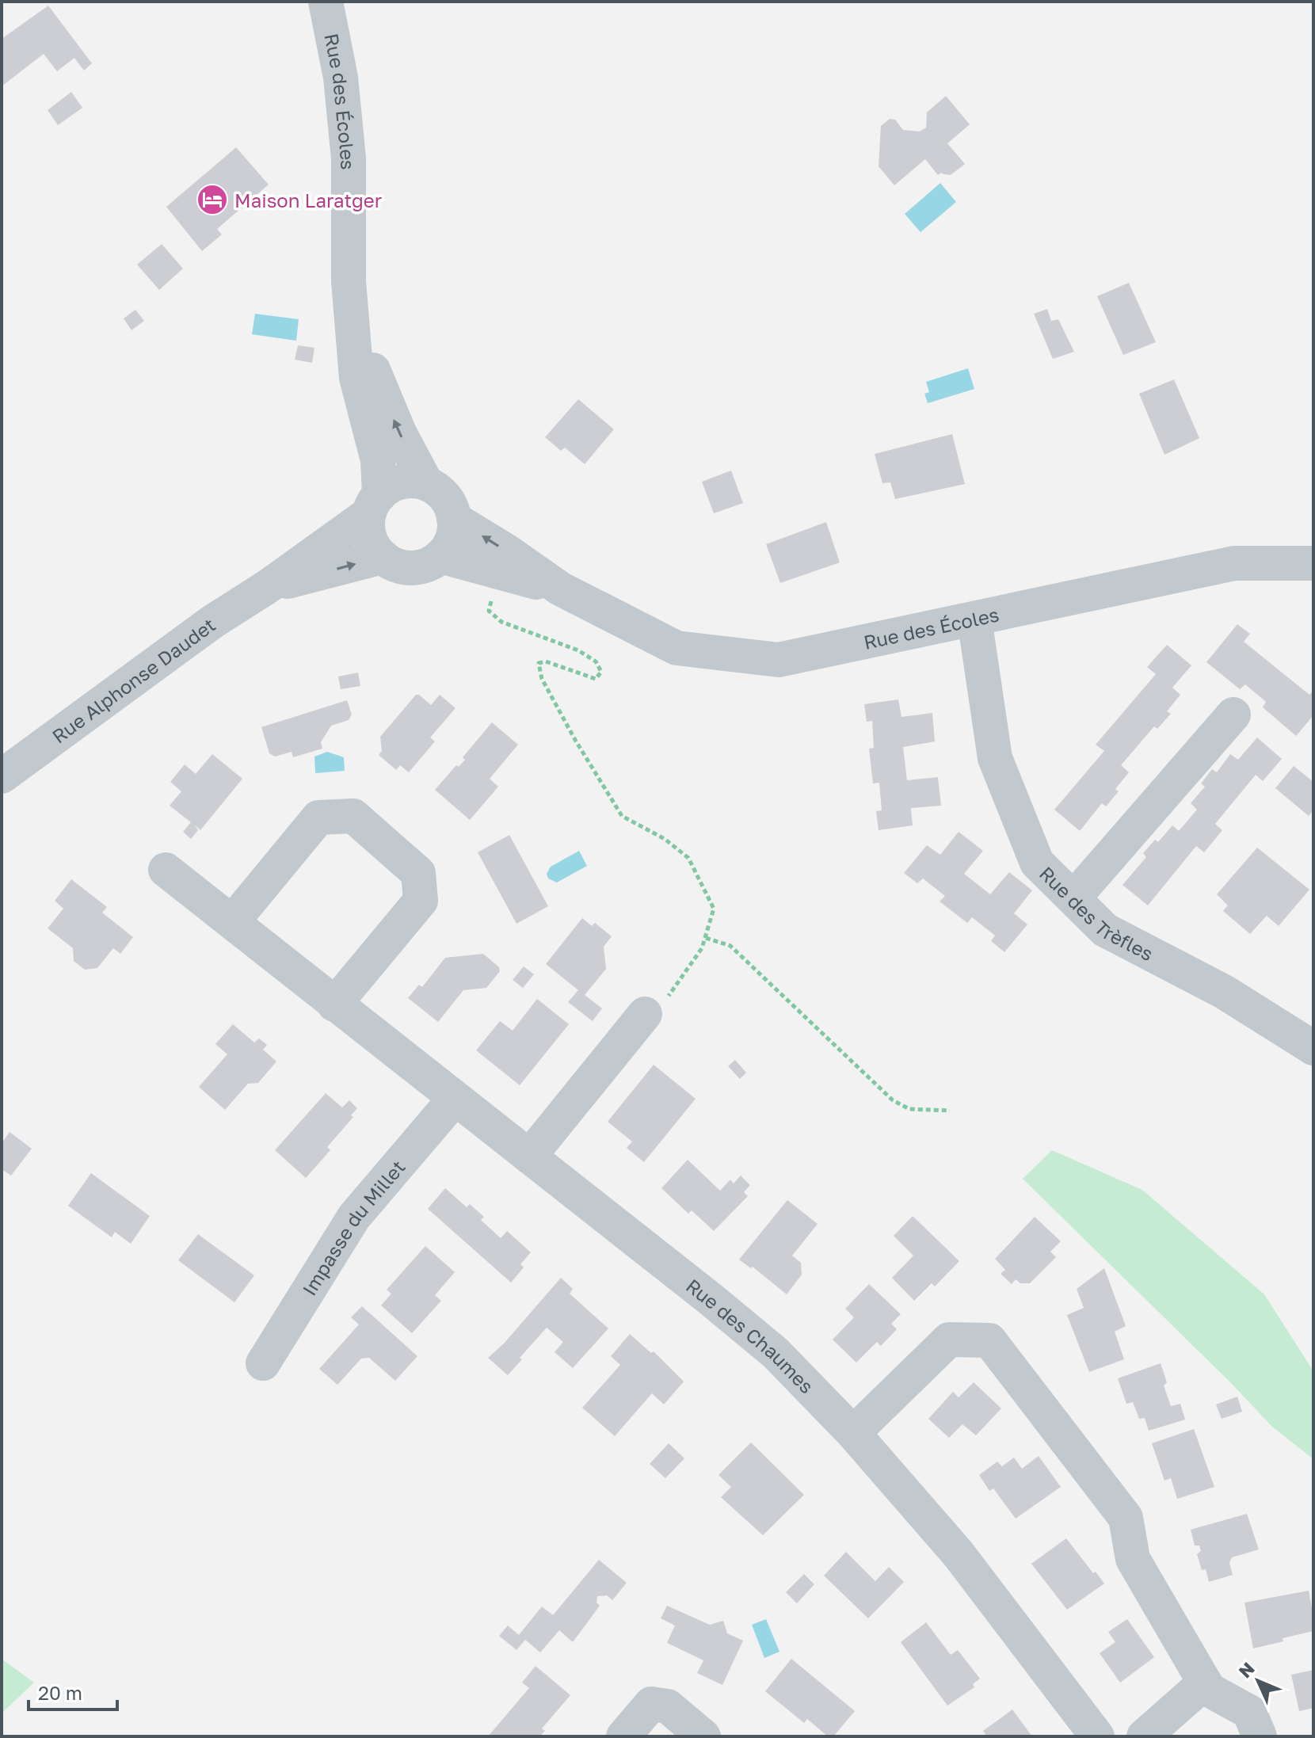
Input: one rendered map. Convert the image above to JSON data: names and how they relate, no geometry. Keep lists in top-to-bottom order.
{
  "streets": {
    "street": [
      "Rue des Écoles",
      "Rue Alphonse Daudet",
      "Rue des Trèfles",
      "Impasse du Millet",
      "Rue des Chaumes"
    ]
  },
  "crossings": [
    ["Rue des Écoles", "Rue Alphonse Daudet"],
    ["Rue des Écoles", "Rue des Trèfles"],
    ["Impasse du Millet", "Rue des Chaumes"]
  ],
  "places": {
    "hotel": ["Maison Laratger"]
  },
  "scale_bar": "20 m",
  "north": "top left"
}
